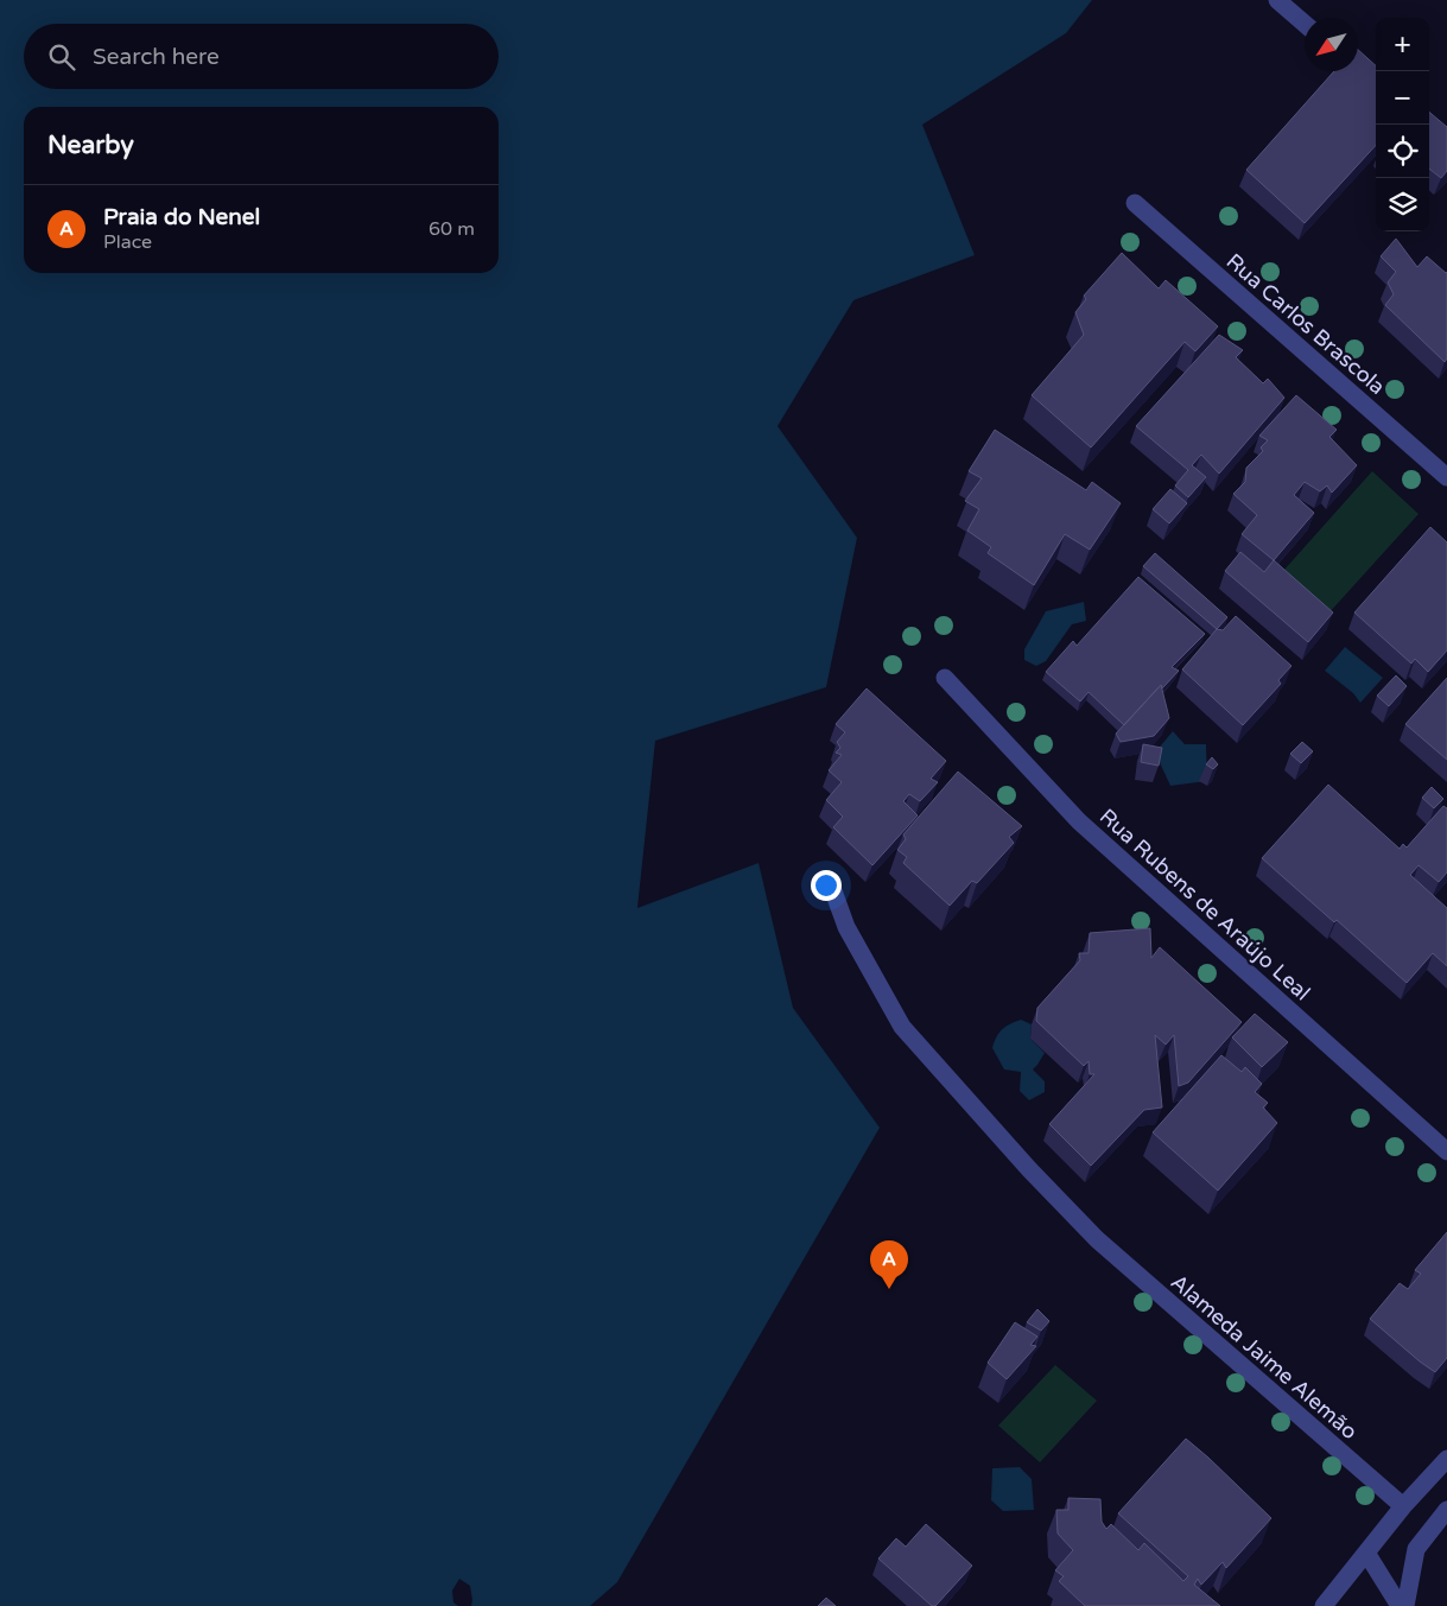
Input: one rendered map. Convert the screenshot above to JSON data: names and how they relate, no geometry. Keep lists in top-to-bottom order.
{
  "streets": {
    "street": ["Rua Carlos Brascola", "Rua Rubens de Araújo Leal", "Alameda Jaime Alemão"]
  },
  "north": "bottom left",
  "page": {
    "map_buttons": ["+", "−"],
    "search": "Search here",
    "heading": "Nearby",
    "list": [
      {
        "mark": "A",
        "name": "Praia do Nenel",
        "note": "Place",
        "value": "60 m"
      }
    ],
    "pins": "A"
  }
}
